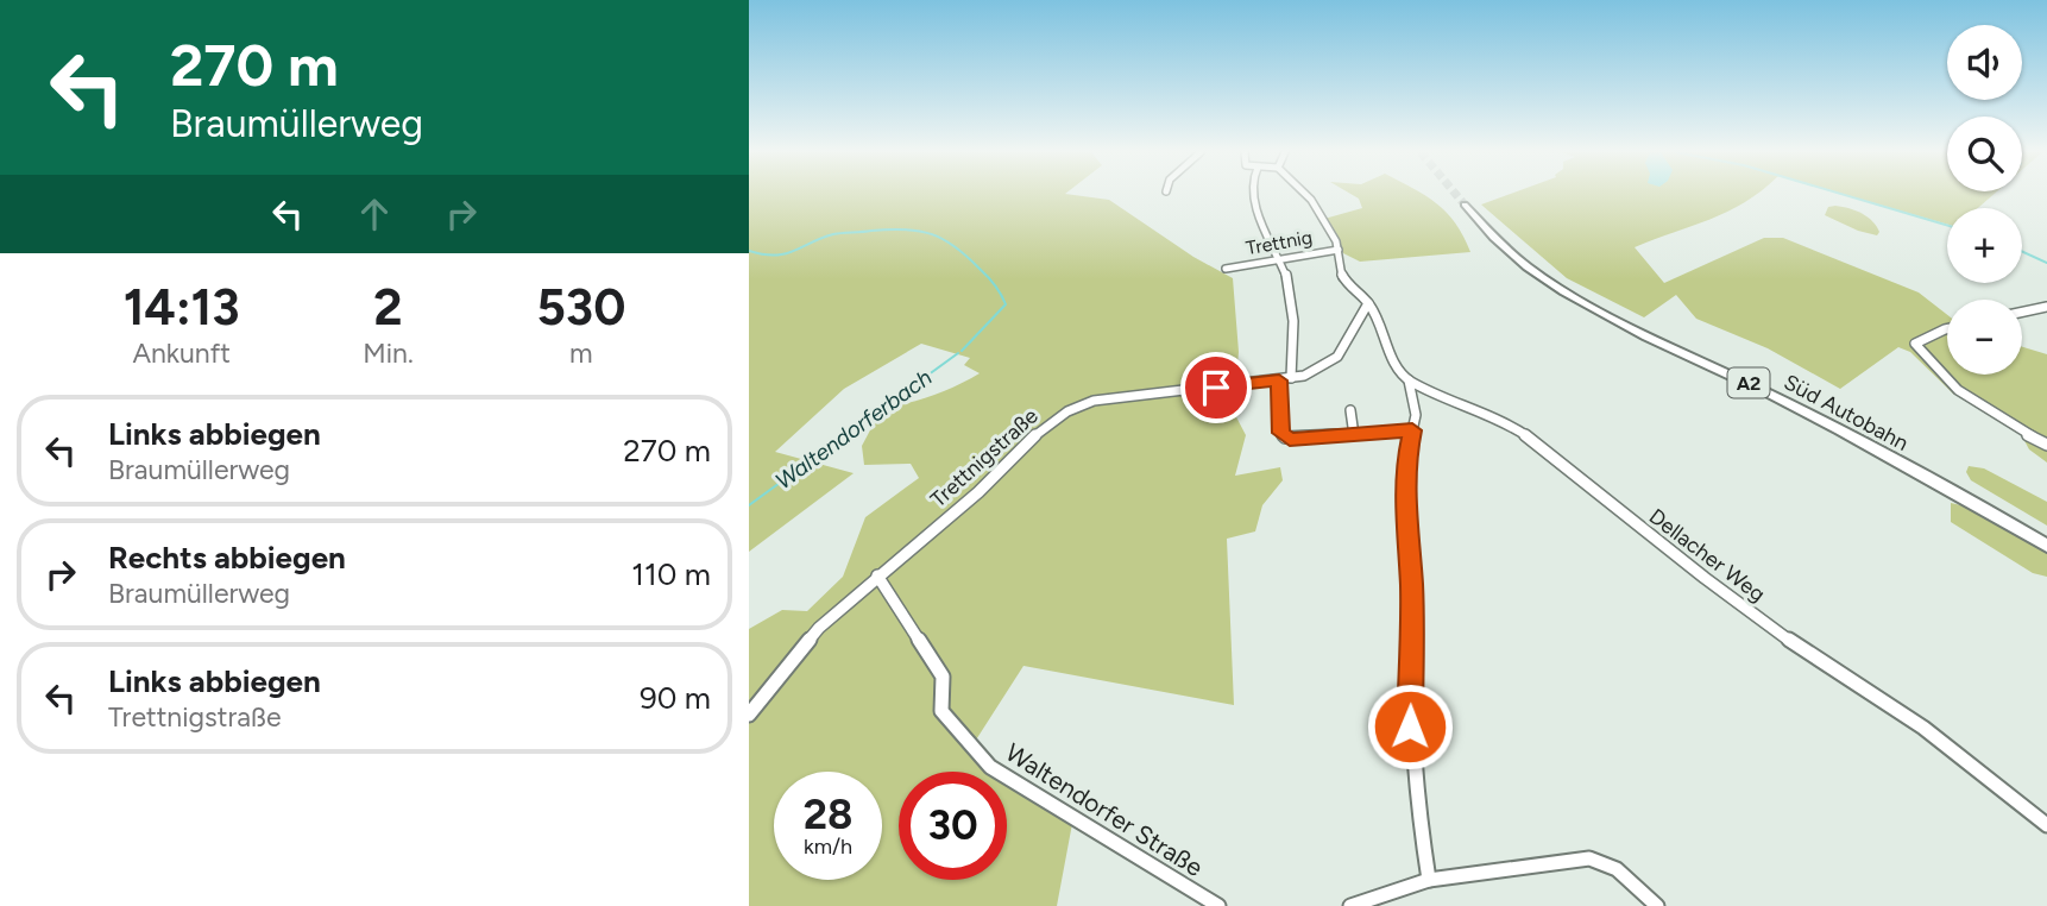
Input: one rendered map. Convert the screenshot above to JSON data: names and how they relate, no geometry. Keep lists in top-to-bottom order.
{
  "streets": {
    "highway": ["A2", "Süd Autobahn"],
    "street": [
      "Trettnig",
      "Trettnigstraße",
      "Dellacher Weg",
      "Waltendorfer Straße"
    ]
  },
  "crossings": [
    ["Trettnigstraße", "Waltendorfer Straße"]
  ],
  "water": ["Waltendorferbach"],
  "page": {
    "turn": ["270 m", "Braumüllerweg"],
    "map_buttons": ["+", "−"],
    "eta": [
      "14:13",
      "Ankunft",
      "2",
      "Min.",
      "530",
      "m"
    ],
    "list": [
      {
        "name": "Links abbiegen",
        "note": "Braumüllerweg",
        "value": "270 m"
      },
      {
        "name": "Rechts abbiegen",
        "note": "Braumüllerweg",
        "value": "110 m"
      },
      {
        "name": "Links abbiegen",
        "note": "Trettnigstraße",
        "value": "90 m"
      }
    ],
    "speed": "28 km/h",
    "limit": "30"
  }
}
